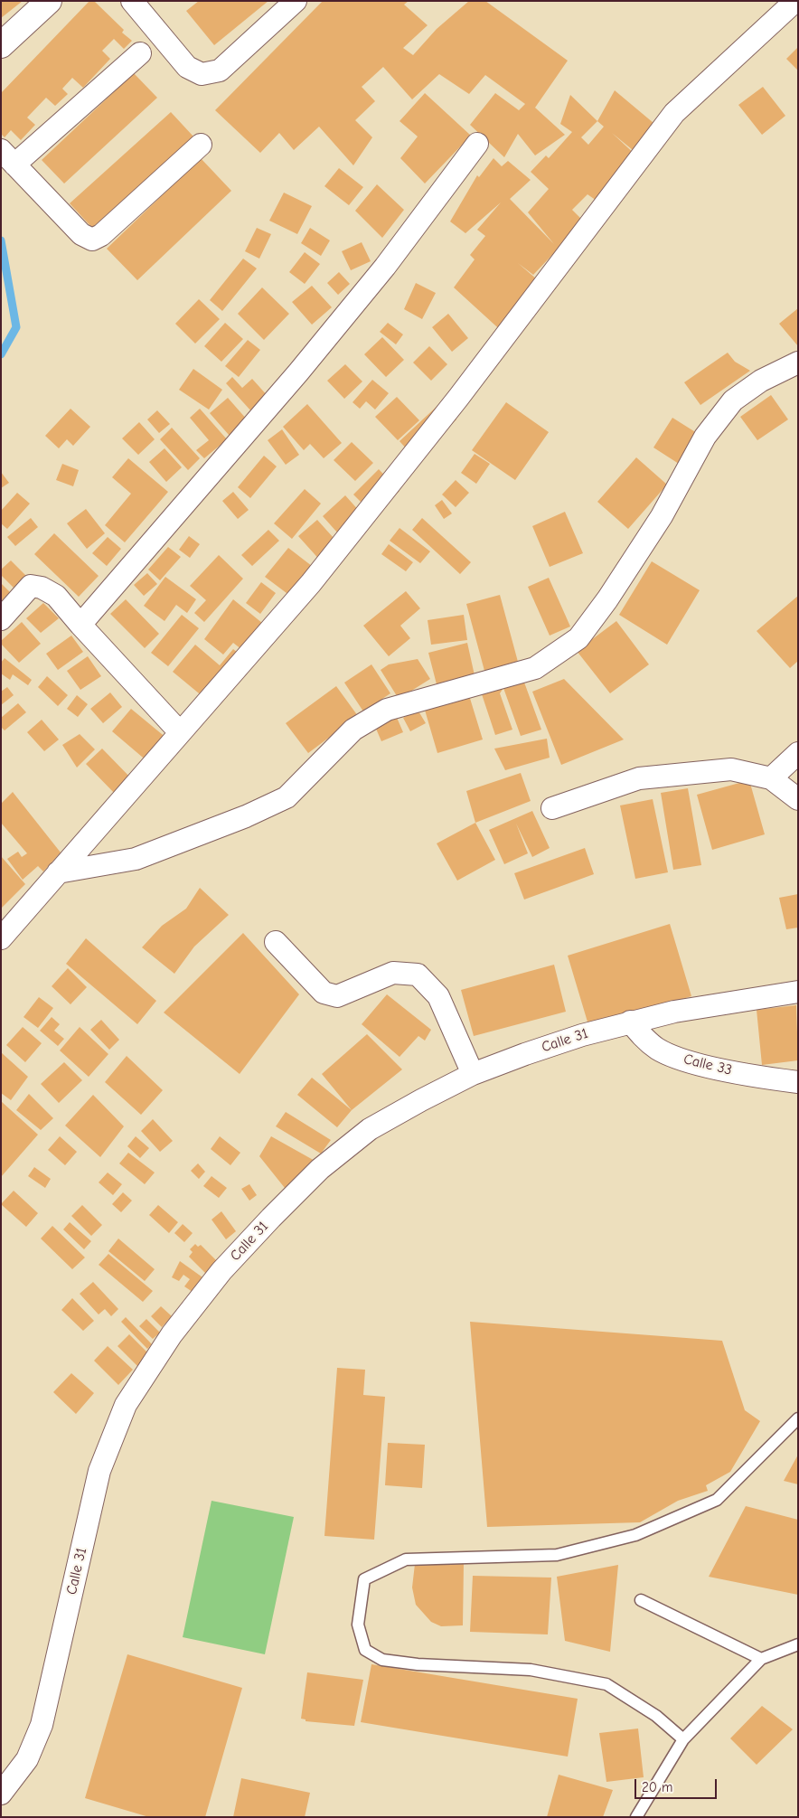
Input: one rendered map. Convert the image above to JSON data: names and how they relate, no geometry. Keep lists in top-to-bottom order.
{
  "streets": {
    "street": ["Calle 31", "Calle 33"]
  },
  "crossings": [
    ["Calle 31", "Calle 33"]
  ],
  "scale_bar": "20 m"
}
